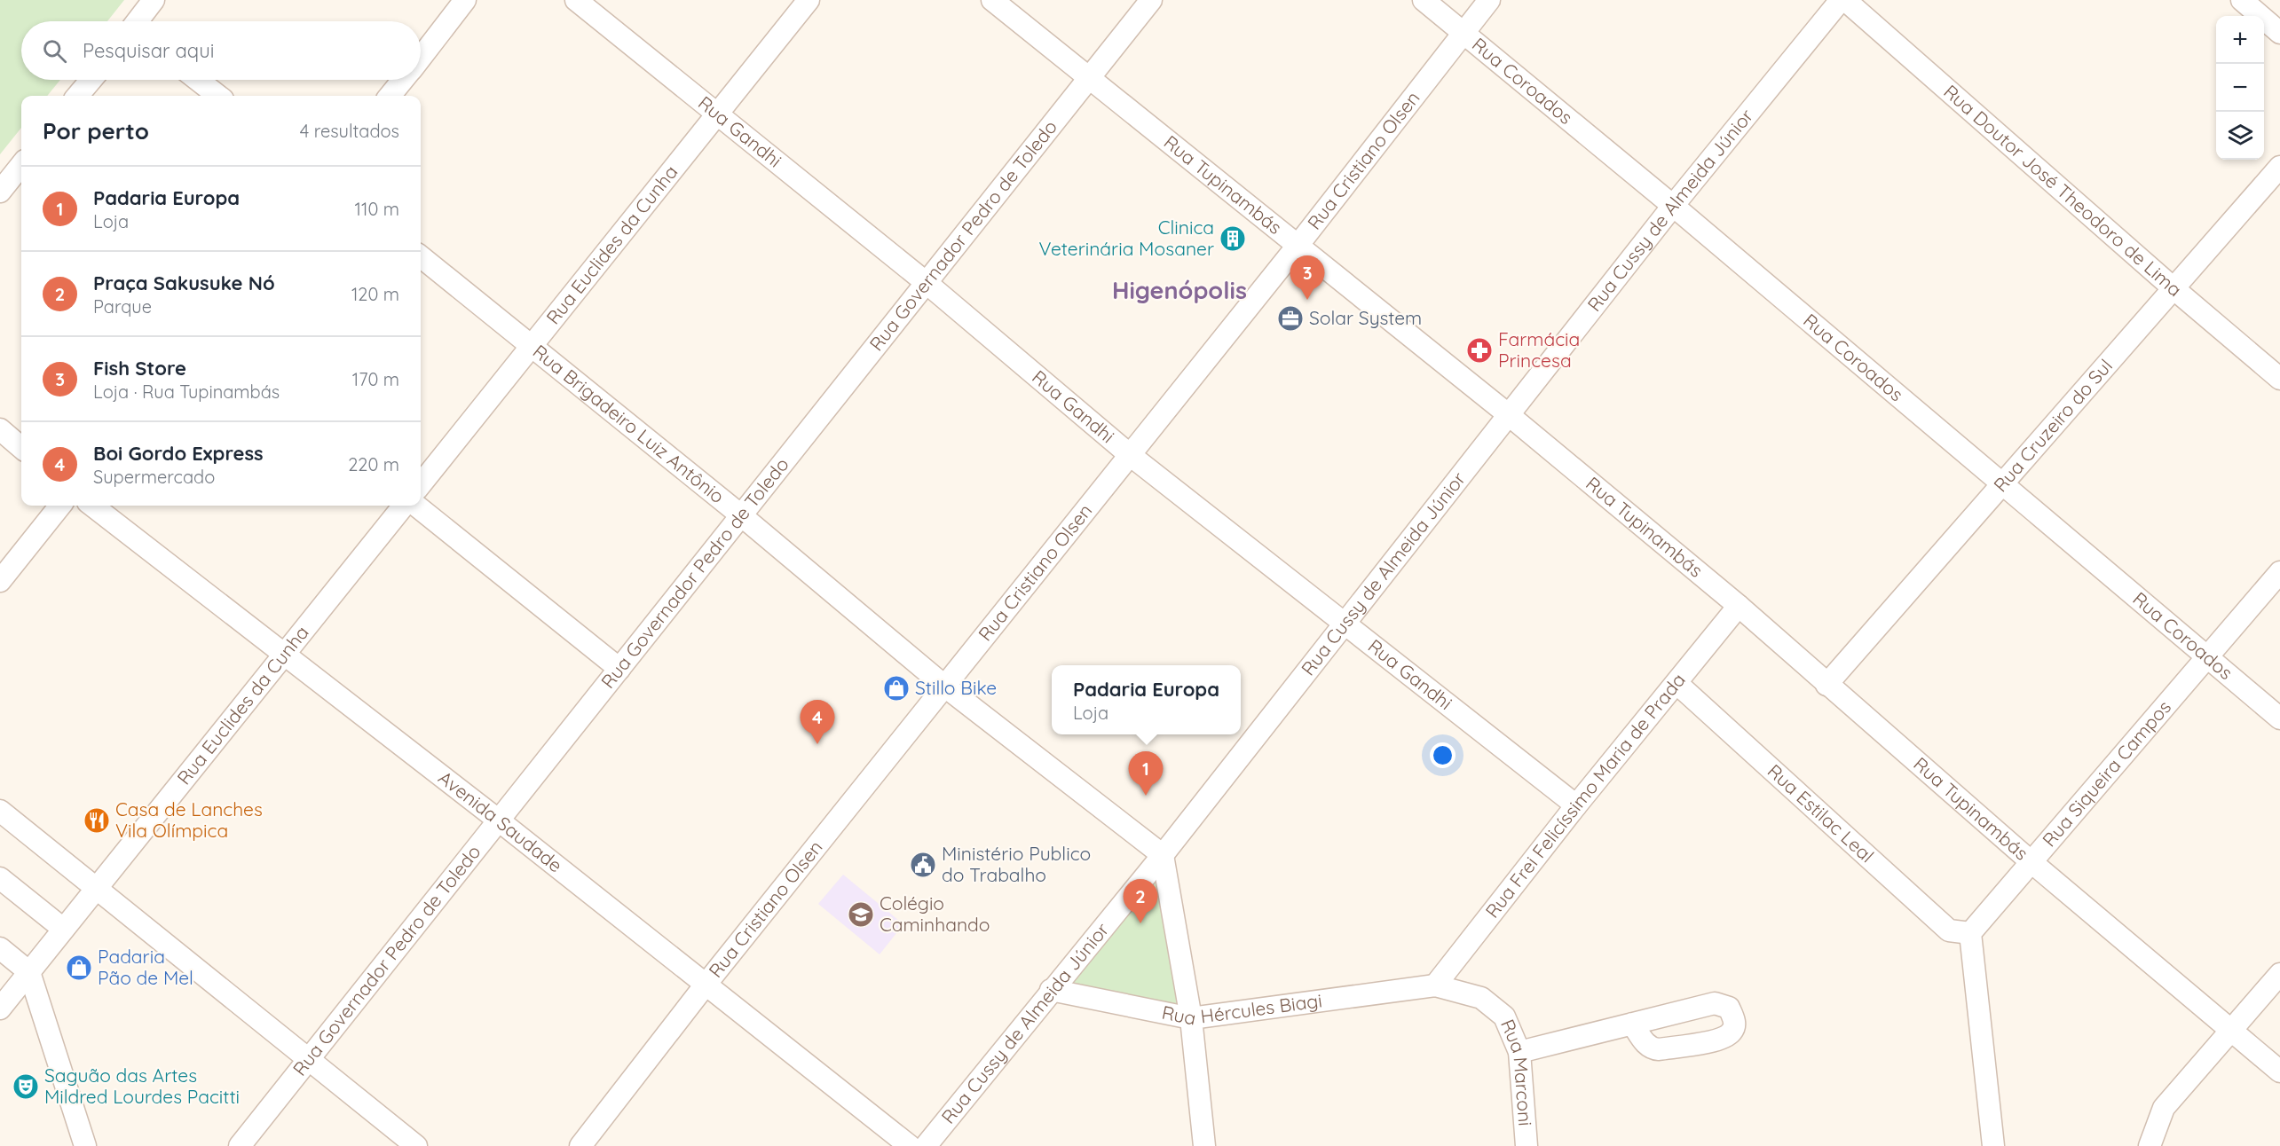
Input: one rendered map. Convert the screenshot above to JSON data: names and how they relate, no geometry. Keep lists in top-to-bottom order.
{
  "streets": {
    "street": [
      "Rua Coroados",
      "Rua Gandhi",
      "Rua Cristiano Olsen",
      "Rua Tupinambás",
      "Rua Doutor José Theodoro de Lima",
      "Rua Cussy de Almeida Júnior",
      "Rua Governador Pedro de Toledo",
      "Rua Euclides da Cunha",
      "Rua Brigadeiro Luiz Antônio",
      "Rua Cruzeiro do Sul",
      "Rua Siqueira Campos",
      "Rua Frei Felicíssimo Maria de Prada",
      "Rua Estilac Leal",
      "Avenida Saudade",
      "Rua Hércules Biagi",
      "Rua Marconi"
    ]
  },
  "crossings": [
    ["Rua Coroados", "Rua Cristiano Olsen"],
    ["Rua Coroados", "Rua Cussy de Almeida Júnior"],
    ["Rua Coroados", "Rua Cruzeiro do Sul"],
    ["Rua Coroados", "Rua Siqueira Campos"],
    ["Rua Gandhi", "Rua Cristiano Olsen"],
    ["Rua Gandhi", "Rua Cussy de Almeida Júnior"],
    ["Rua Gandhi", "Rua Governador Pedro de Toledo"],
    ["Rua Gandhi", "Rua Euclides da Cunha"],
    ["Rua Gandhi", "Rua Frei Felicíssimo Maria de Prada"],
    ["Rua Cristiano Olsen", "Rua Tupinambás"],
    ["Rua Cristiano Olsen", "Rua Brigadeiro Luiz Antônio"],
    ["Rua Cristiano Olsen", "Avenida Saudade"],
    ["Rua Tupinambás", "Rua Cussy de Almeida Júnior"],
    ["Rua Tupinambás", "Rua Governador Pedro de Toledo"],
    ["Rua Tupinambás", "Rua Cruzeiro do Sul"],
    ["Rua Tupinambás", "Rua Siqueira Campos"],
    ["Rua Tupinambás", "Rua Frei Felicíssimo Maria de Prada"],
    ["Rua Doutor José Theodoro de Lima", "Rua Cruzeiro do Sul"],
    ["Rua Cussy de Almeida Júnior", "Rua Brigadeiro Luiz Antônio"],
    ["Rua Cussy de Almeida Júnior", "Rua Hércules Biagi"],
    ["Rua Governador Pedro de Toledo", "Rua Brigadeiro Luiz Antônio"],
    ["Rua Governador Pedro de Toledo", "Avenida Saudade"],
    ["Rua Euclides da Cunha", "Rua Brigadeiro Luiz Antônio"],
    ["Rua Euclides da Cunha", "Avenida Saudade"],
    ["Rua Siqueira Campos", "Rua Estilac Leal"],
    ["Rua Frei Felicíssimo Maria de Prada", "Rua Estilac Leal"],
    ["Rua Frei Felicíssimo Maria de Prada", "Rua Hércules Biagi"],
    ["Rua Frei Felicíssimo Maria de Prada", "Rua Marconi"],
    ["Rua Hércules Biagi", "Rua Marconi"]
  ],
  "districts": ["Higenópolis"],
  "places": {
    "building": ["Clinica Veterinária Mosaner"],
    "office": ["Solar System"],
    "pharmacy": ["Farmácia Princesa"],
    "shop": ["Stillo Bike", "Padaria Pão de Mel"],
    "restaurant": ["Casa de Lanches Vila Olímpica"],
    "public building": ["Ministério Publico do Trabalho"],
    "school or university": ["Colégio Caminhando"],
    "theatre": ["Saguão das Artes Mildred Lourdes Pacitti"]
  },
  "page": {
    "map_buttons": ["+", "−"],
    "search": "Pesquisar aqui",
    "heading": ["Por perto", "4 resultados"],
    "list": [
      {
        "mark": "1",
        "name": "Padaria Europa",
        "note": "Loja",
        "value": "110 m"
      },
      {
        "mark": "2",
        "name": "Praça Sakusuke Nó",
        "note": "Parque",
        "value": "120 m"
      },
      {
        "mark": "3",
        "name": "Fish Store",
        "note": "Loja · Rua Tupinambás",
        "value": "170 m"
      },
      {
        "mark": "4",
        "name": "Boi Gordo Express",
        "note": "Supermercado",
        "value": "220 m"
      }
    ],
    "pins": [
      "3",
      "4",
      "1",
      "2"
    ],
    "popup": ["Padaria Europa", "Loja"]
  }
}
